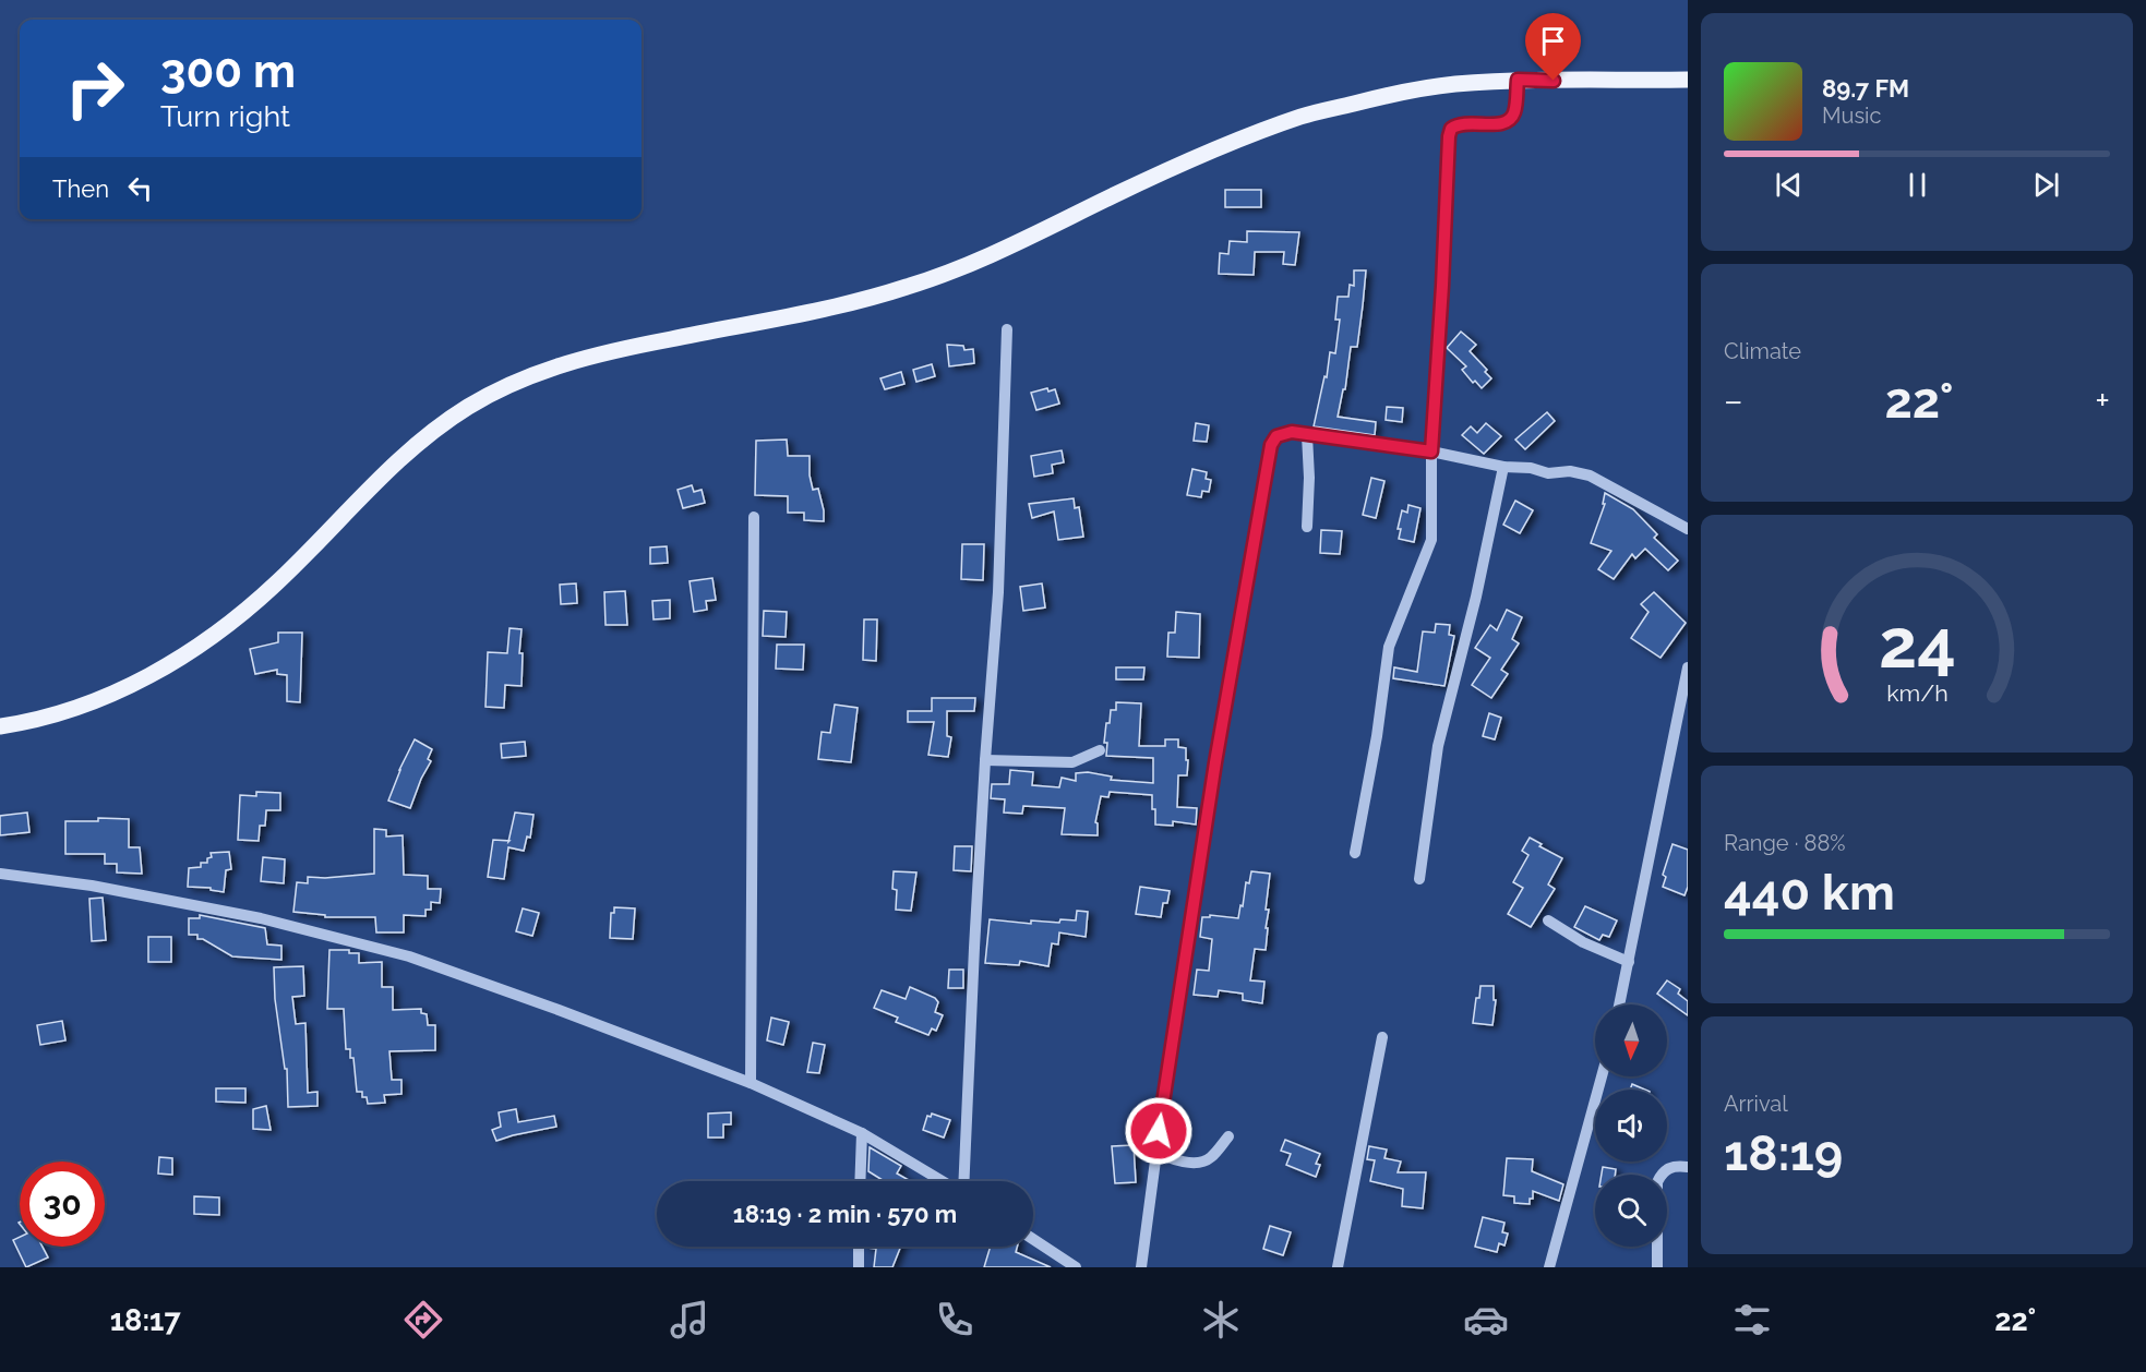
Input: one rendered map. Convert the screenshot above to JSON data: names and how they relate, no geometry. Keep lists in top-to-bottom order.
{
  "north": "bottom",
  "page": {
    "turn": ["300 m", "Turn right"],
    "song": ["89.7 FM", "Music"],
    "then": "Then",
    "tile": [
      "Climate",
      ["Range · 88%", "440 km"],
      ["Arrival", "18:19"]
    ],
    "heat": ["−", "22°", "+"],
    "limit": "30",
    "trip": "18:19 · 2 min · 570 m",
    "tabs": ["18:17", "22°"],
    "gauge": ["24", "km/h"]
  }
}
